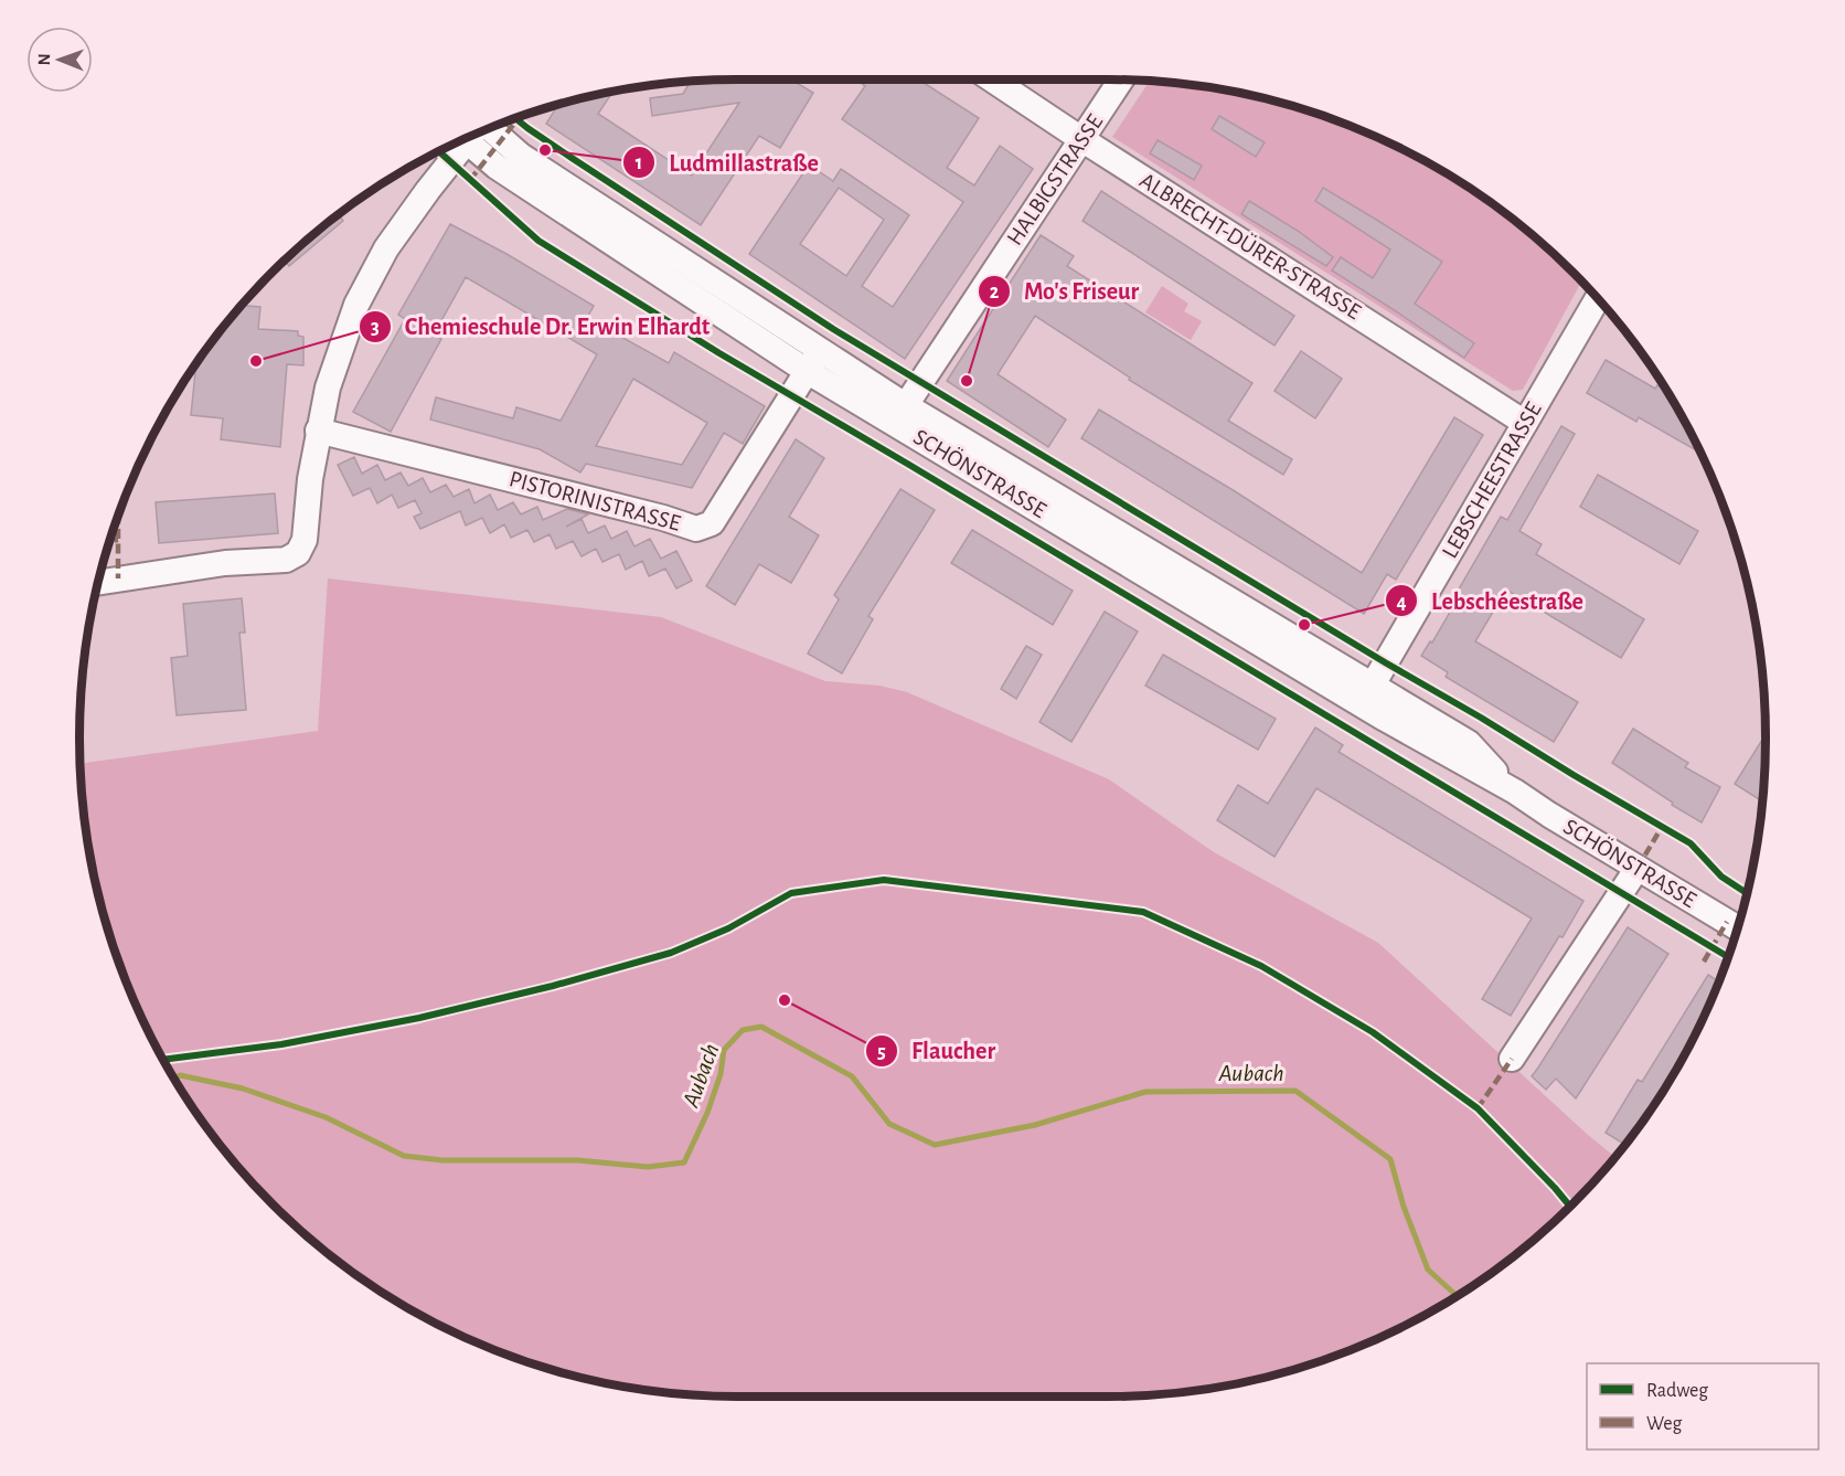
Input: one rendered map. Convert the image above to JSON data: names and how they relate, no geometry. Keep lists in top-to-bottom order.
{
  "streets": {
    "street": [
      "HALBIGSTRASSE",
      "ALBRECHT-DÜRER-STRASSE",
      "SCHÖNSTRASSE",
      "LEBSCHEESTRASSE",
      "PISTORINISTRASSE"
    ]
  },
  "crossings": [
    ["HALBIGSTRASSE", "ALBRECHT-DÜRER-STRASSE"],
    ["HALBIGSTRASSE", "SCHÖNSTRASSE"],
    ["ALBRECHT-DÜRER-STRASSE", "LEBSCHEESTRASSE"],
    ["SCHÖNSTRASSE", "LEBSCHEESTRASSE"],
    ["SCHÖNSTRASSE", "PISTORINISTRASSE"]
  ],
  "water": ["Aubach"],
  "places": [
    "Ludmillastraße",
    "Chemieschule Dr. Erwin Elhardt",
    "Mo's Friseur",
    "Lebschéestraße",
    "Flaucher"
  ],
  "legend": ["Radweg", "Weg"],
  "north": "left"
}
